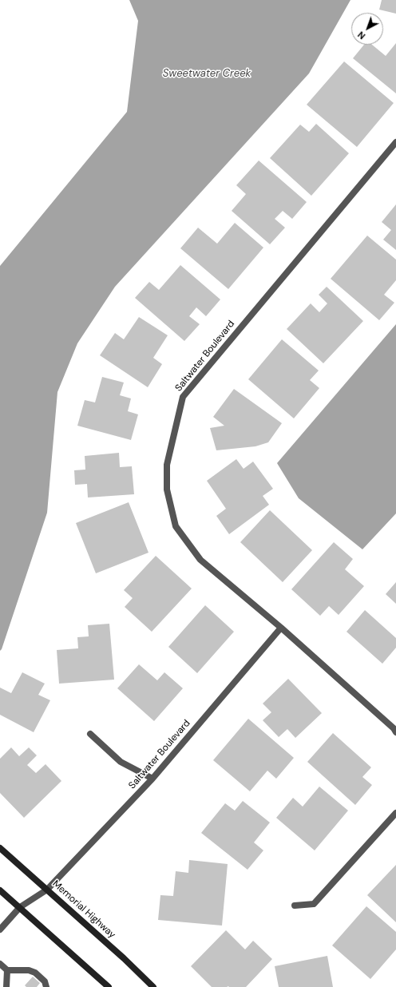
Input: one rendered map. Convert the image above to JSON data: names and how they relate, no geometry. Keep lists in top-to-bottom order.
{
  "streets": {
    "main road": ["Memorial Highway"],
    "street": ["Saltwater Boulevard"]
  },
  "crossings": [
    ["Saltwater Boulevard", "Memorial Highway"]
  ],
  "water": ["Sweetwater Creek"],
  "north": "bottom left"
}
